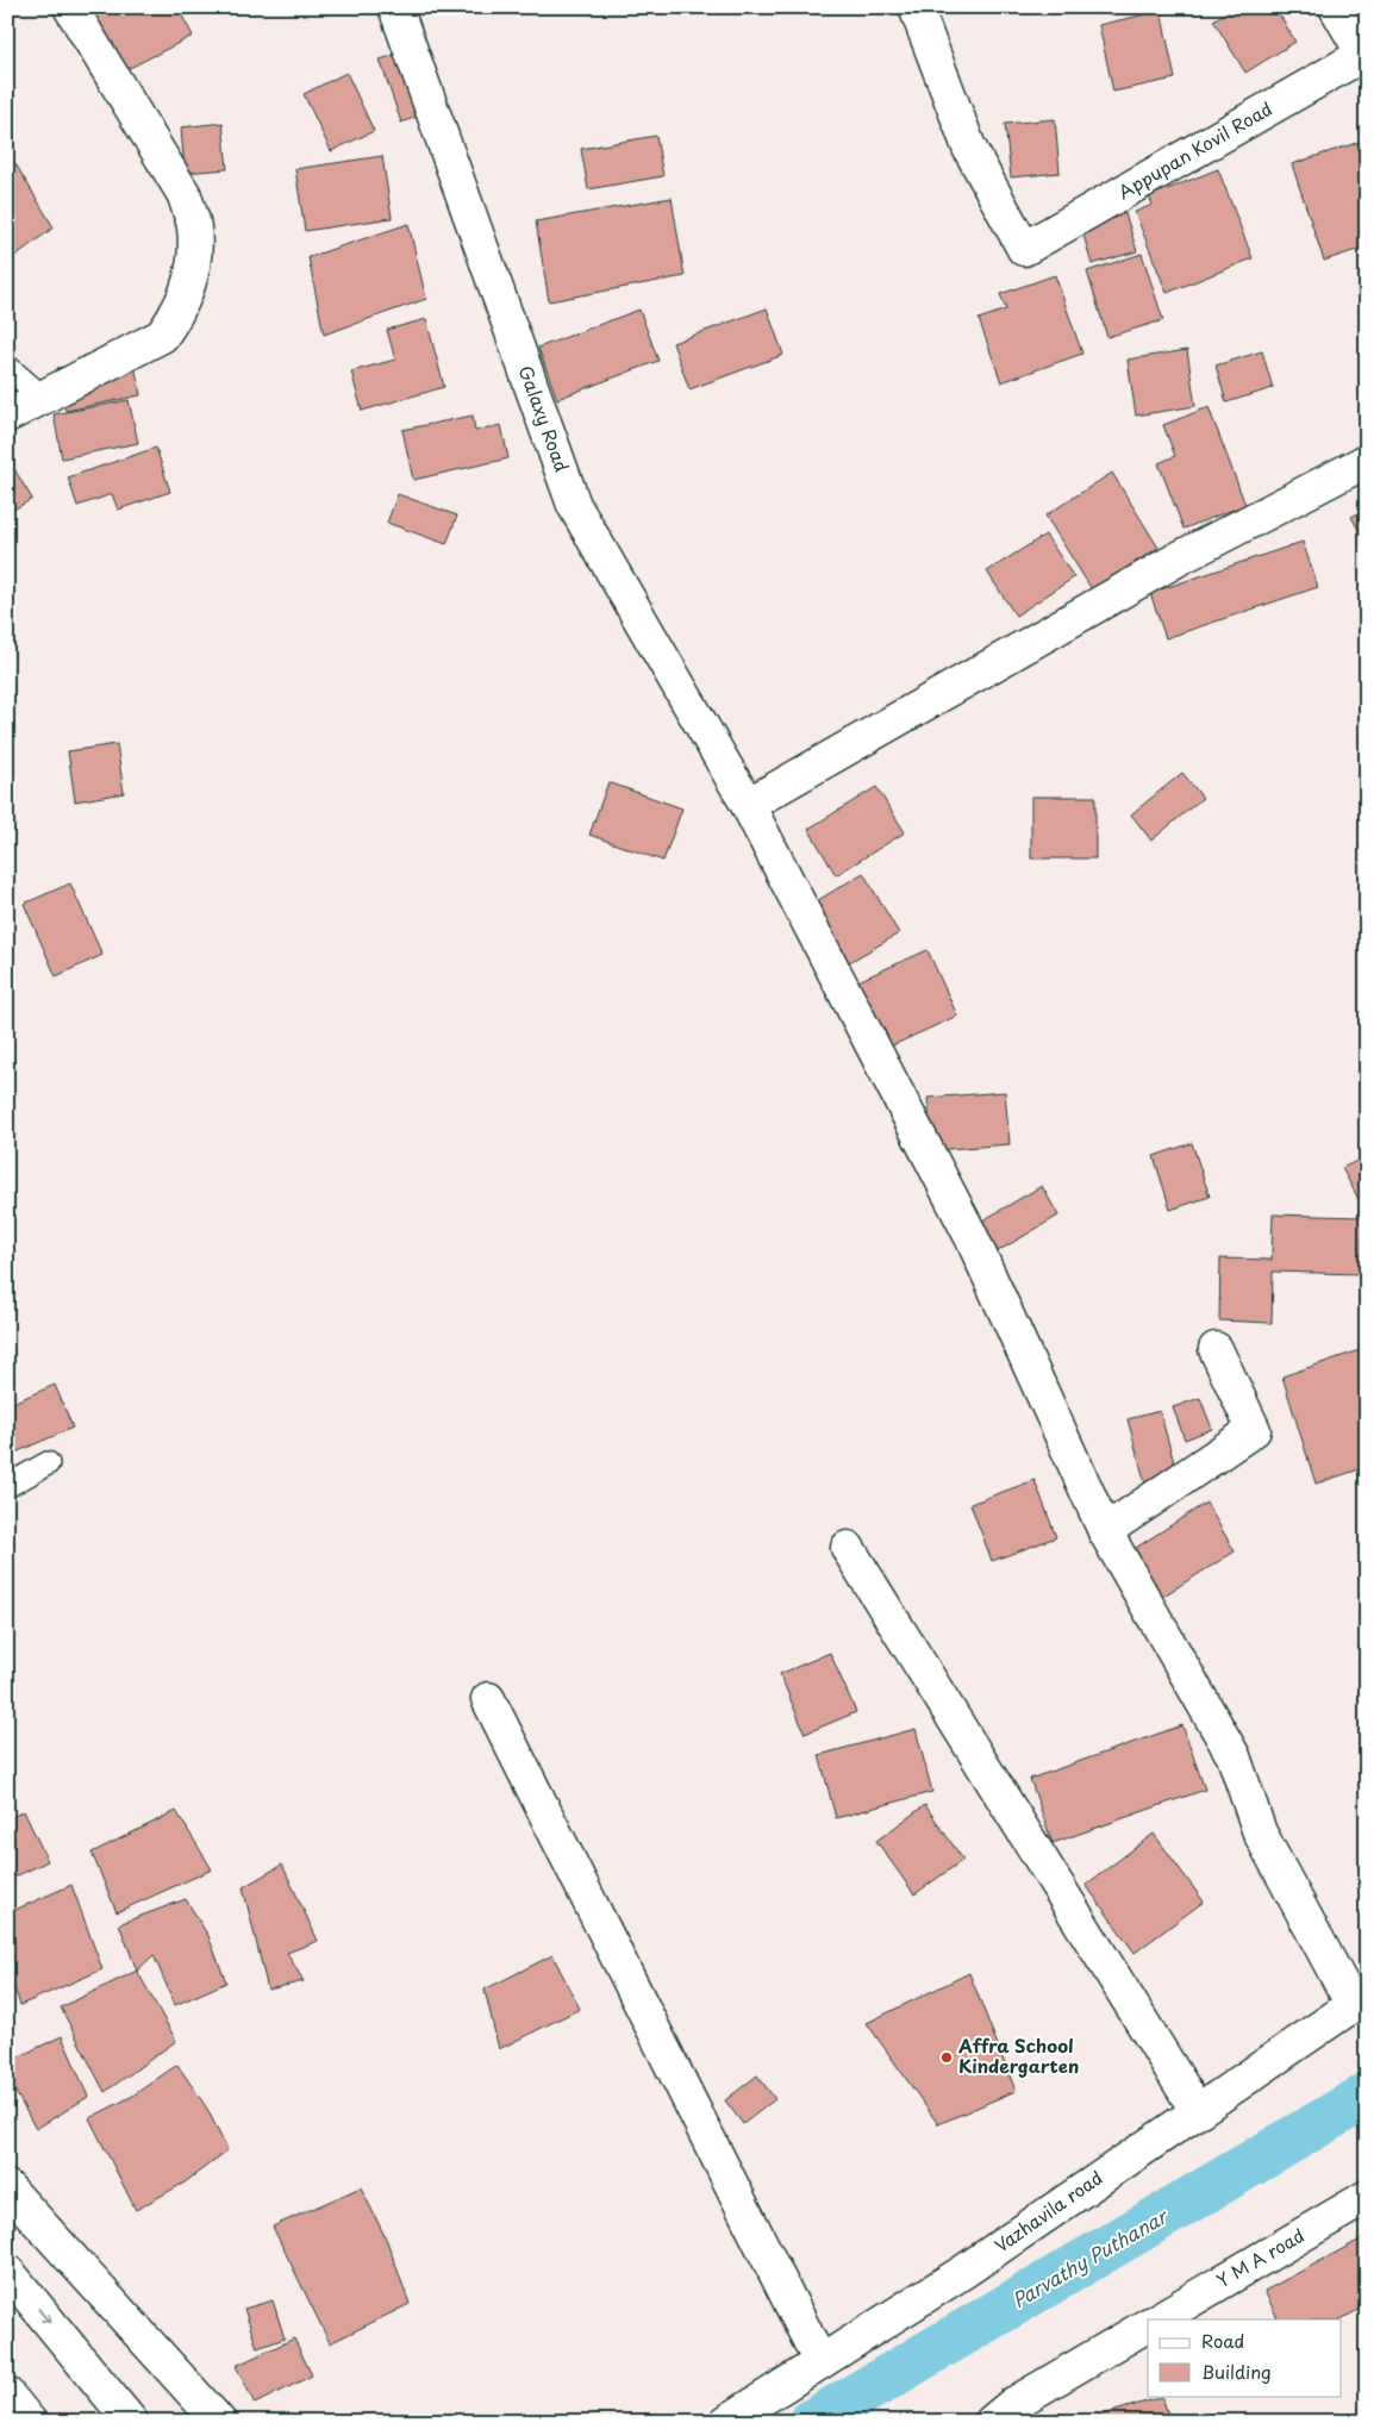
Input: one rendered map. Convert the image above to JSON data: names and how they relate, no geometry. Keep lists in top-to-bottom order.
{
  "streets": {
    "street": [
      "Appupan Kovil Road",
      "Galaxy Road",
      "Vazhavila road",
      "Y M A road"
    ]
  },
  "crossings": [
    ["Galaxy Road", "Vazhavila road"]
  ],
  "water": ["Parvathy Puthanar"],
  "places": ["Affra School Kindergarten"],
  "legend": ["Road", "Building"]
}
